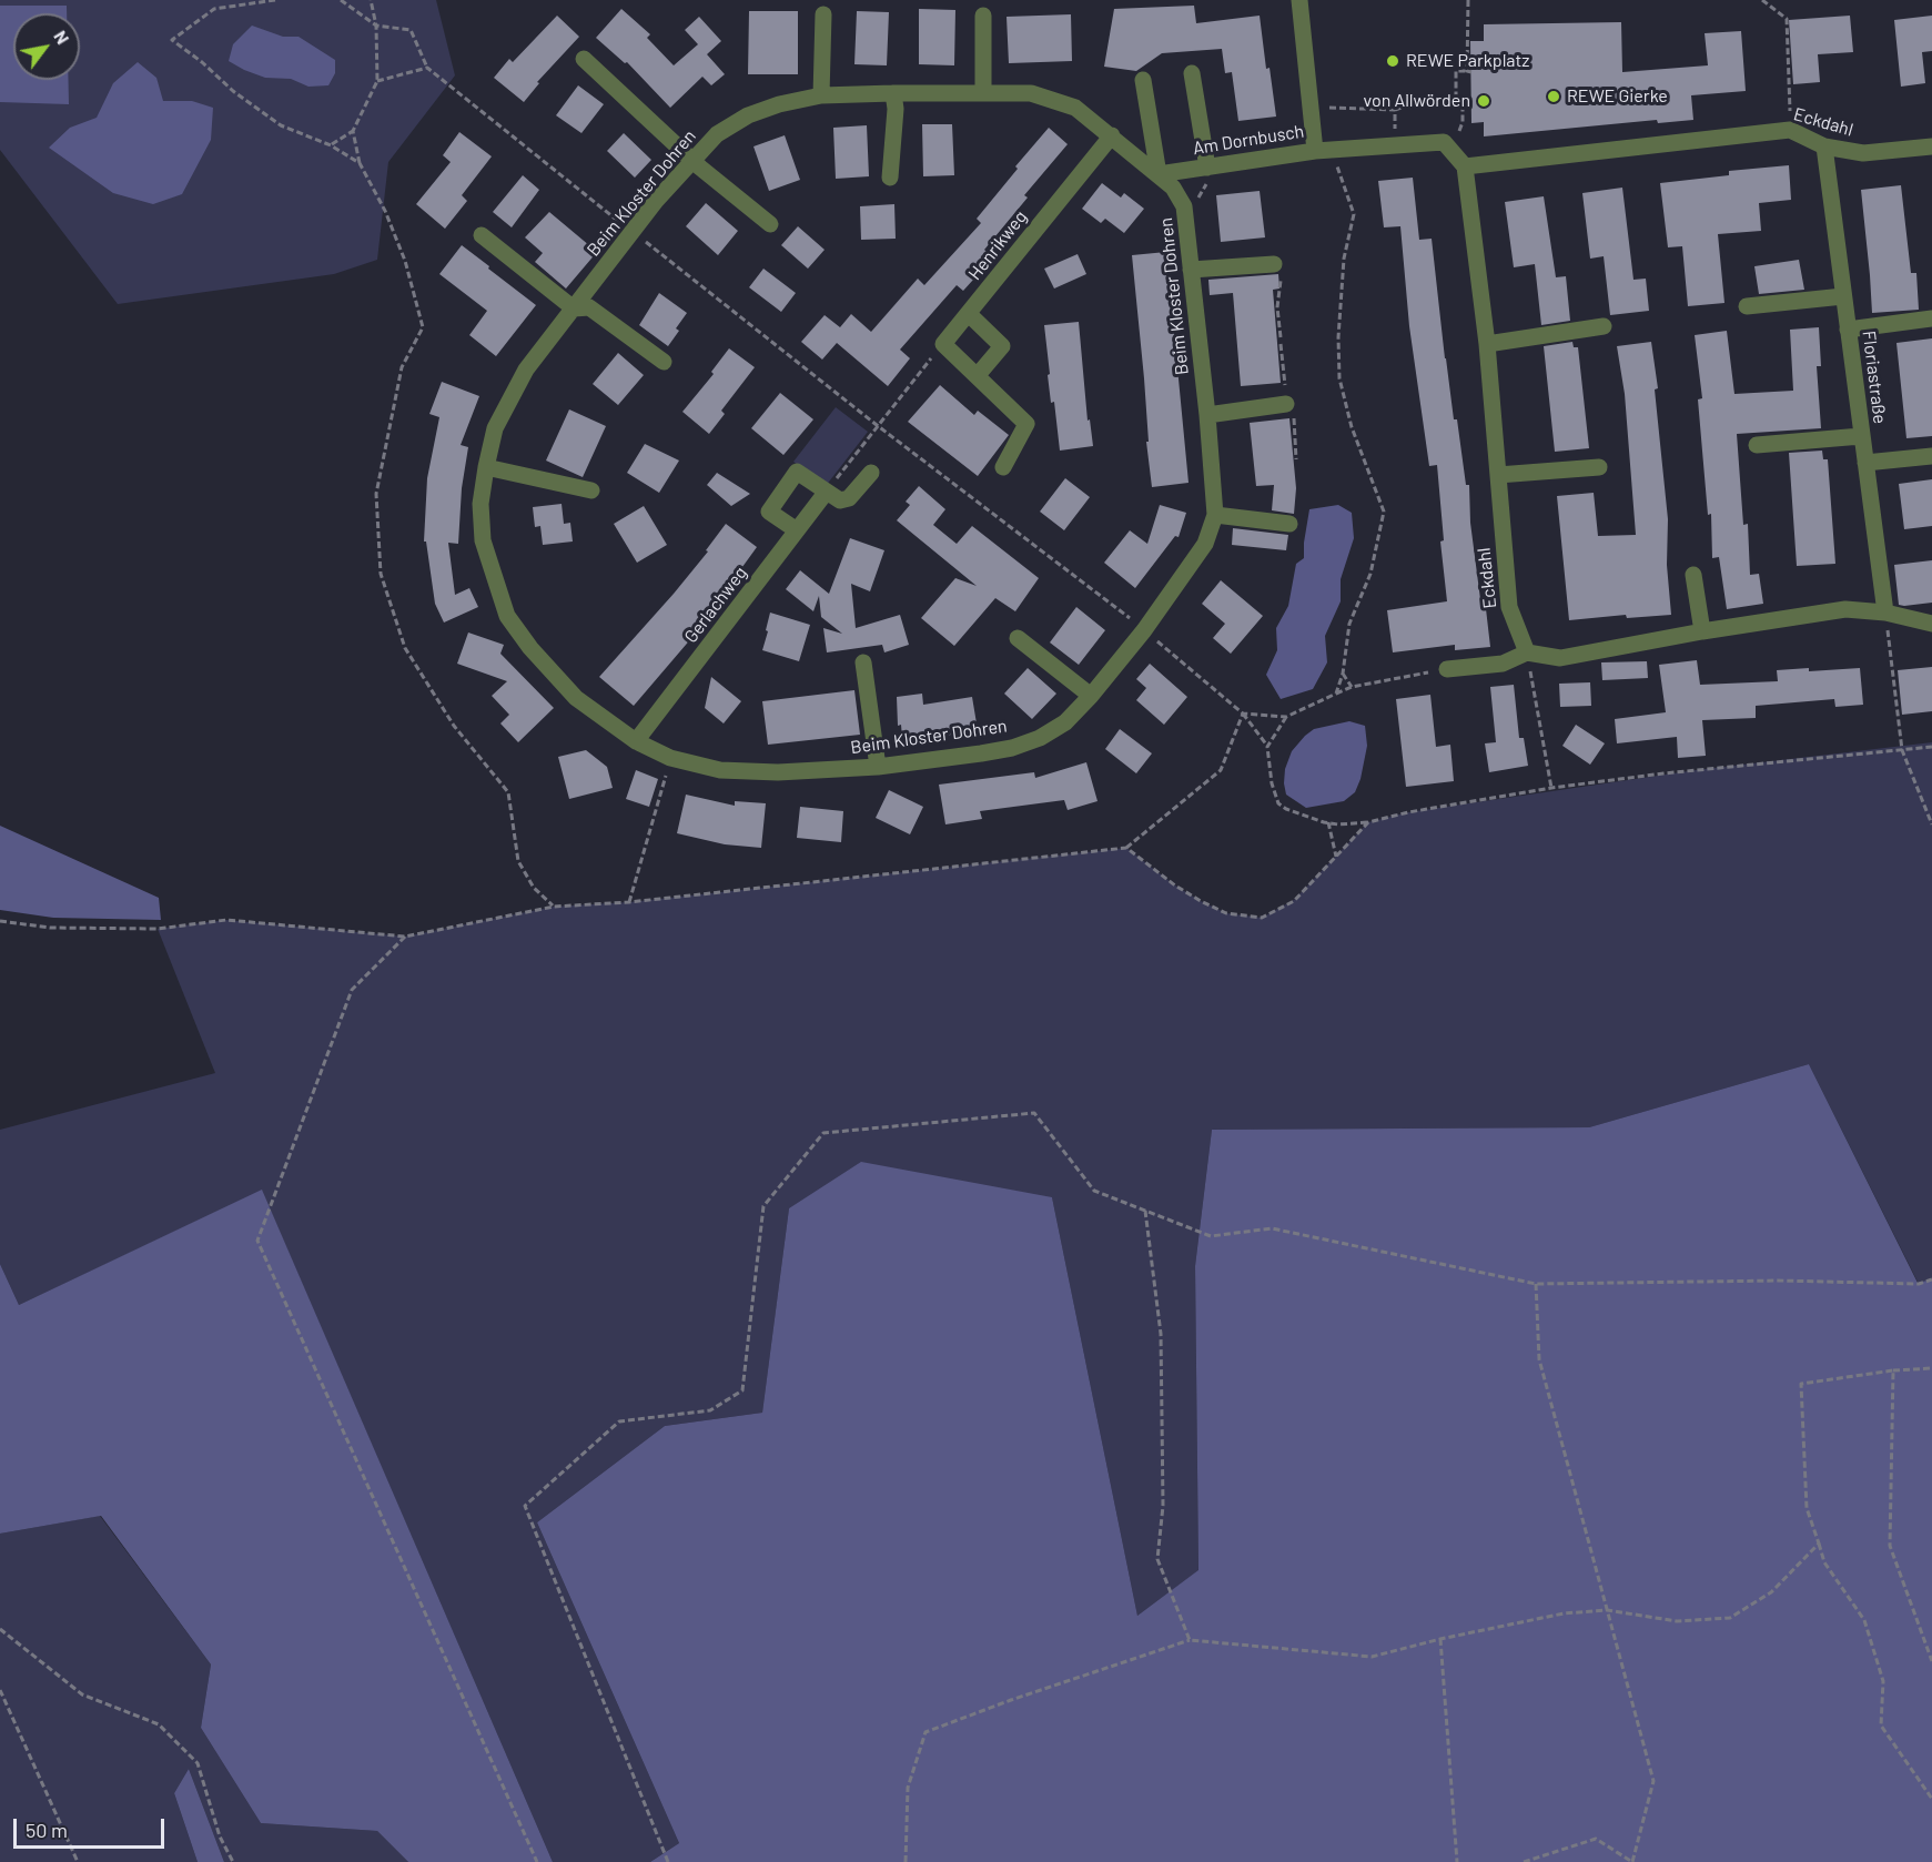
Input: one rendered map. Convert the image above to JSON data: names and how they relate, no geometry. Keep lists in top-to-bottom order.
{
  "streets": {
    "street": [
      "Eckdahl",
      "Am Dornbusch",
      "Beim Kloster Dohren",
      "Henrikweg",
      "Floriastraße",
      "Gerlachweg"
    ]
  },
  "crossings": [
    ["Eckdahl", "Floriastraße"],
    ["Am Dornbusch", "Beim Kloster Dohren"],
    ["Beim Kloster Dohren", "Henrikweg"],
    ["Beim Kloster Dohren", "Gerlachweg"]
  ],
  "places": ["REWE Parkplatz", "REWE Gierke", "von Allwörden"],
  "scale_bar": "50 m",
  "north": "top right"
}
